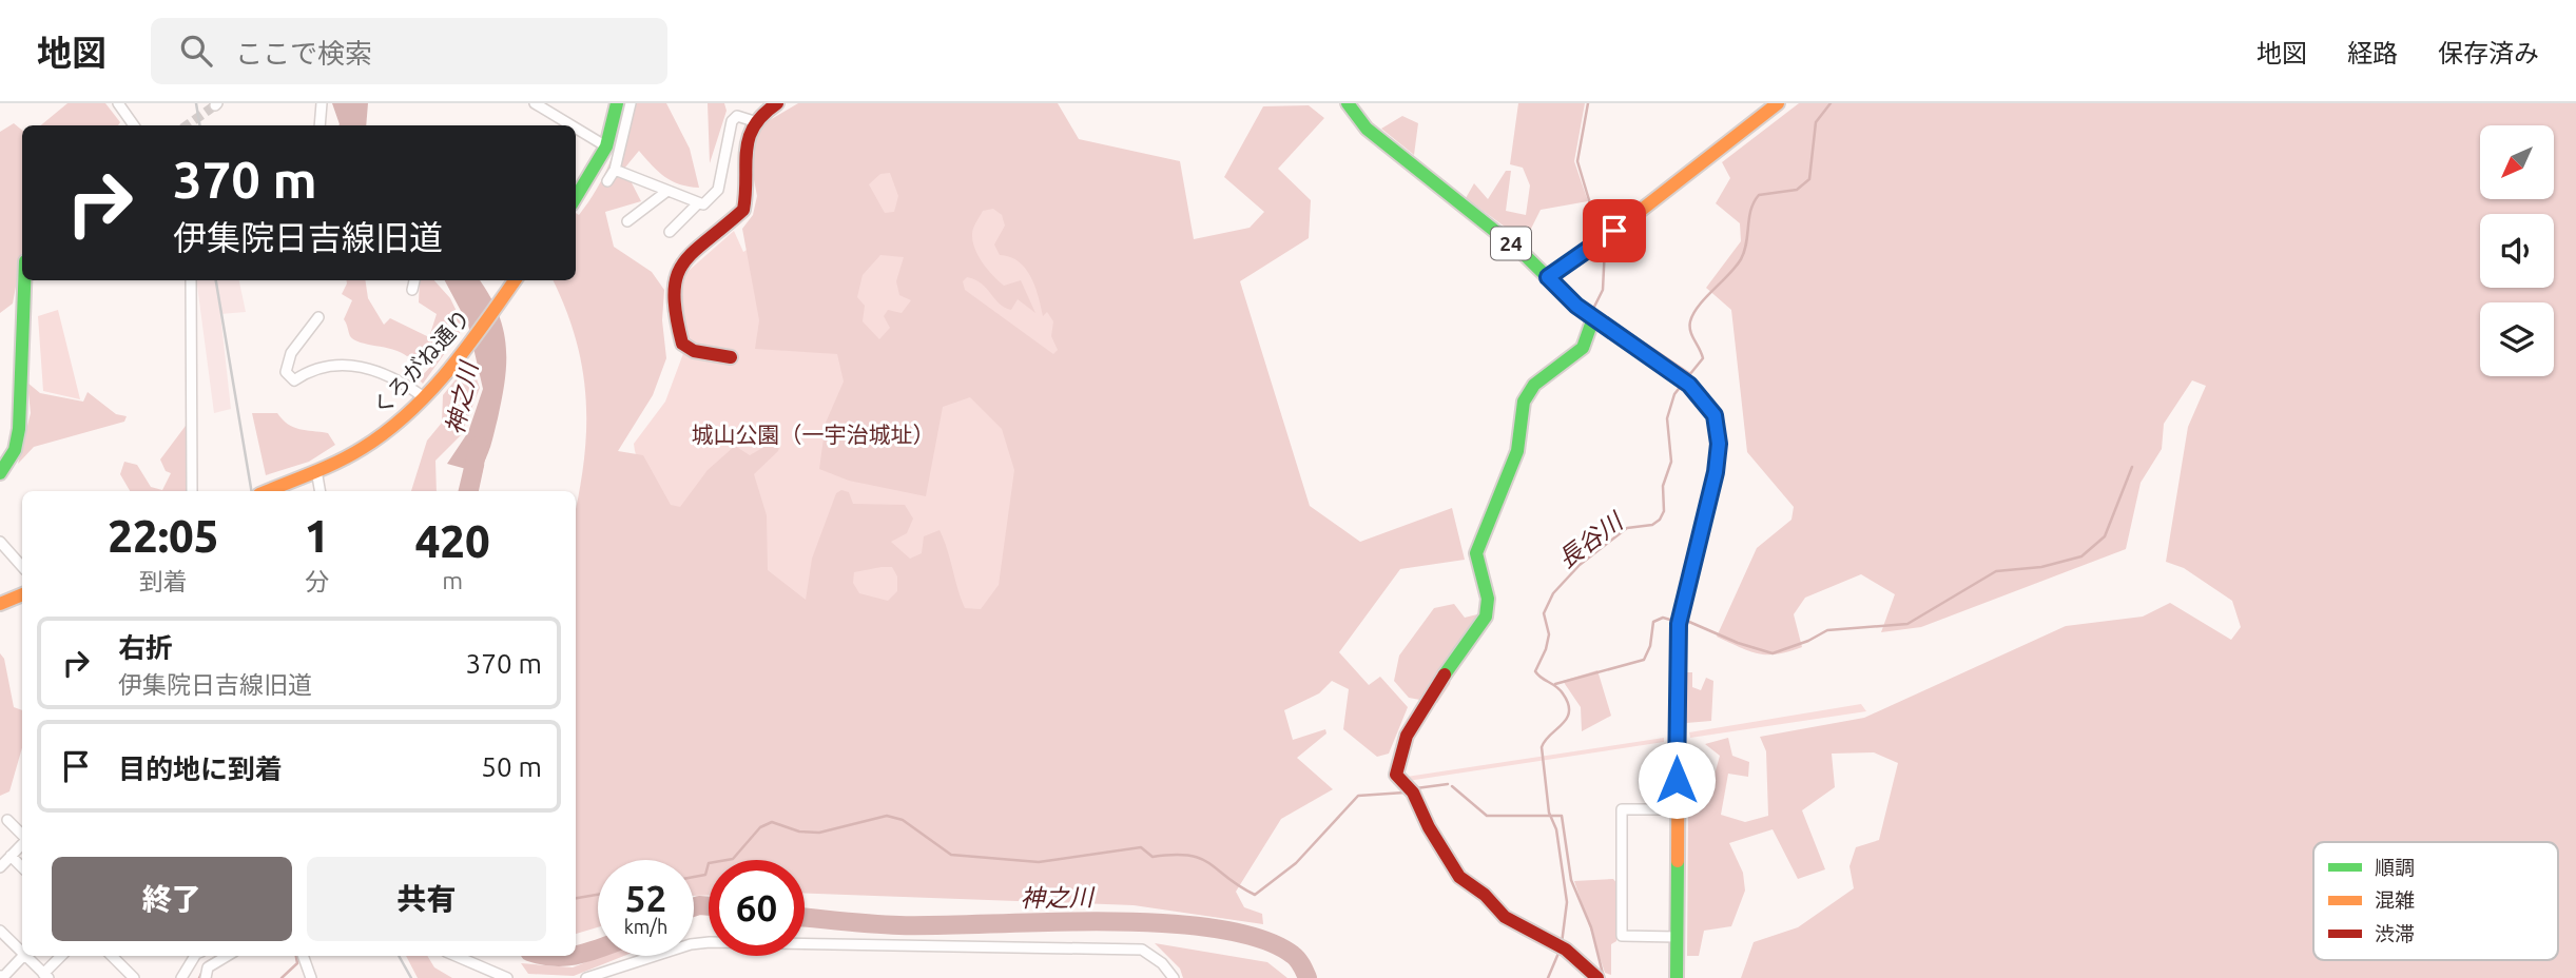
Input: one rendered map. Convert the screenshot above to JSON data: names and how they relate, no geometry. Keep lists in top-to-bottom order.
{
  "streets": {
    "street": ["24", "くろがね通り"]
  },
  "water": ["神之川", "長谷川"],
  "parks": ["城山公園（一宇治城址）"],
  "legend": ["順調", "混雑", "渋滞"],
  "north": "bottom left",
  "page": {
    "header": "地図",
    "search": "ここで検索",
    "nav": ["地図", "経路", "保存済み"],
    "turn": ["370 m", "伊集院日吉線旧道"],
    "eta": [
      "22:05",
      "到着",
      "1",
      "分",
      "420",
      "m"
    ],
    "list": [
      {
        "name": "右折",
        "note": "伊集院日吉線旧道",
        "value": "370 m"
      },
      {
        "name": "目的地に到着",
        "value": "50 m"
      }
    ],
    "buttons": ["終了", "共有"],
    "speed": "52 km/h",
    "limit": "60"
  }
}
